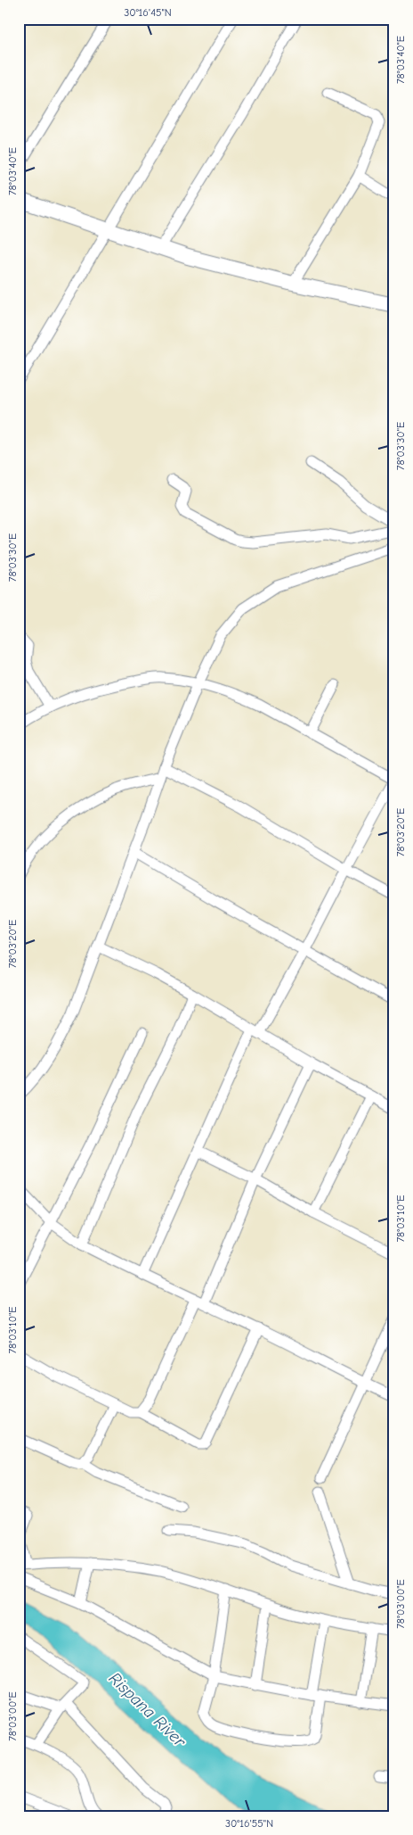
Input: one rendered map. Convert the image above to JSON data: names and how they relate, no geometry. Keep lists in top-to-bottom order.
{
  "water": ["Rispana River"],
  "coordinates": [
    "30°16'45\"N",
    "78°03'40\"E",
    "78°03'30\"E",
    "78°03'20\"E",
    "78°03'10\"E",
    "78°03'00\"E",
    "30°16'55\"N"
  ]
}
